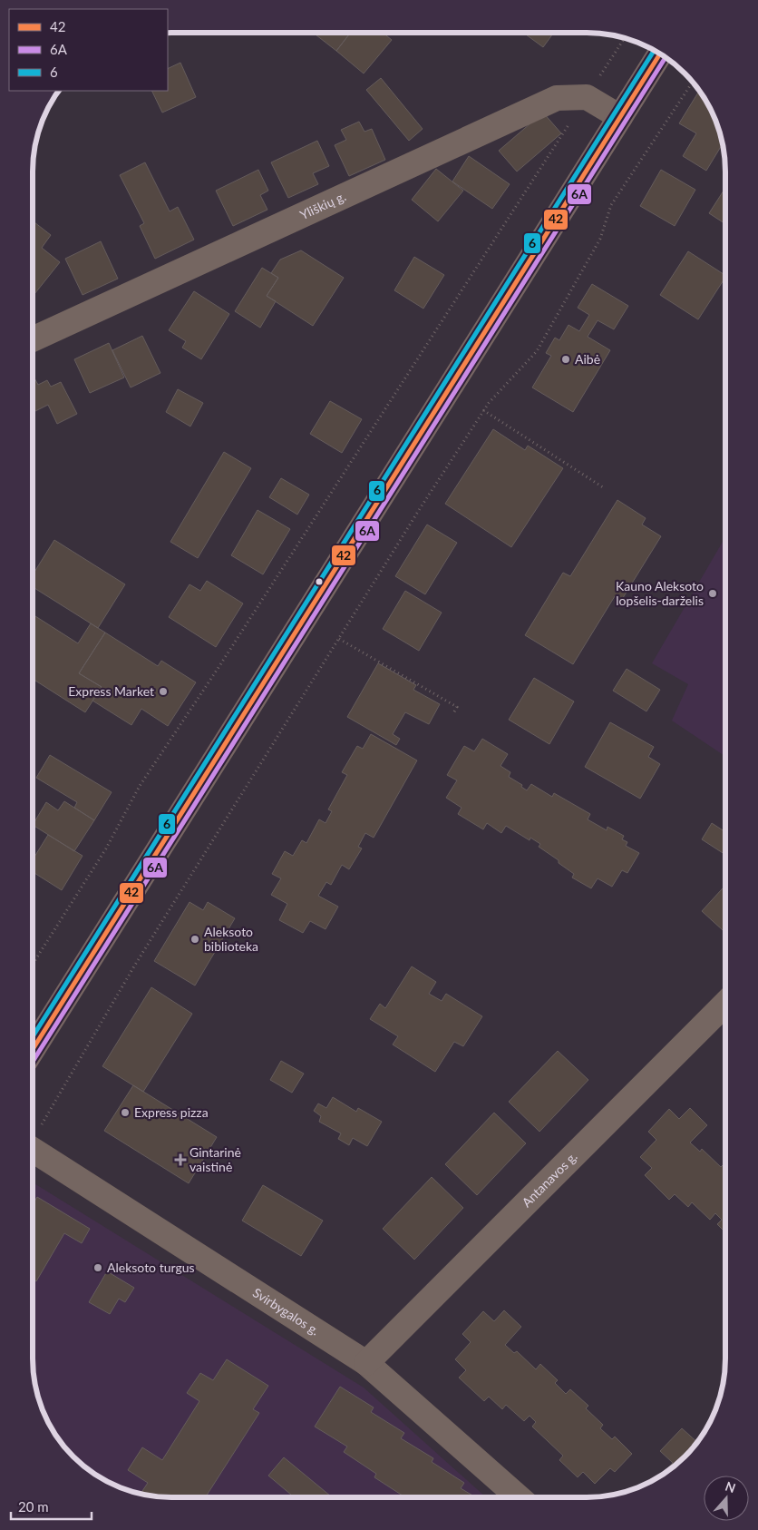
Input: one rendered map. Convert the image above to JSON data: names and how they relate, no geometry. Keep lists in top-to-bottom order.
{
  "streets": {
    "street": ["Yliškių g.", "Antanavos g.", "Svirbygalos g."]
  },
  "crossings": [
    ["Antanavos g.", "Svirbygalos g."]
  ],
  "places": {
    "other": [
      "Aibė",
      "Kauno Aleksoto lopšelis-darželis",
      "Express Market",
      "Aleksoto biblioteka",
      "Express pizza",
      "Aleksoto turgus"
    ],
    "health": ["Gintarinė vaistinė"]
  },
  "lines": ["transit line 6", "transit line 42", "transit line 6A"],
  "legend": ["42", "6A", "6"],
  "scale_bar": "20 m",
  "north": "top"
}
